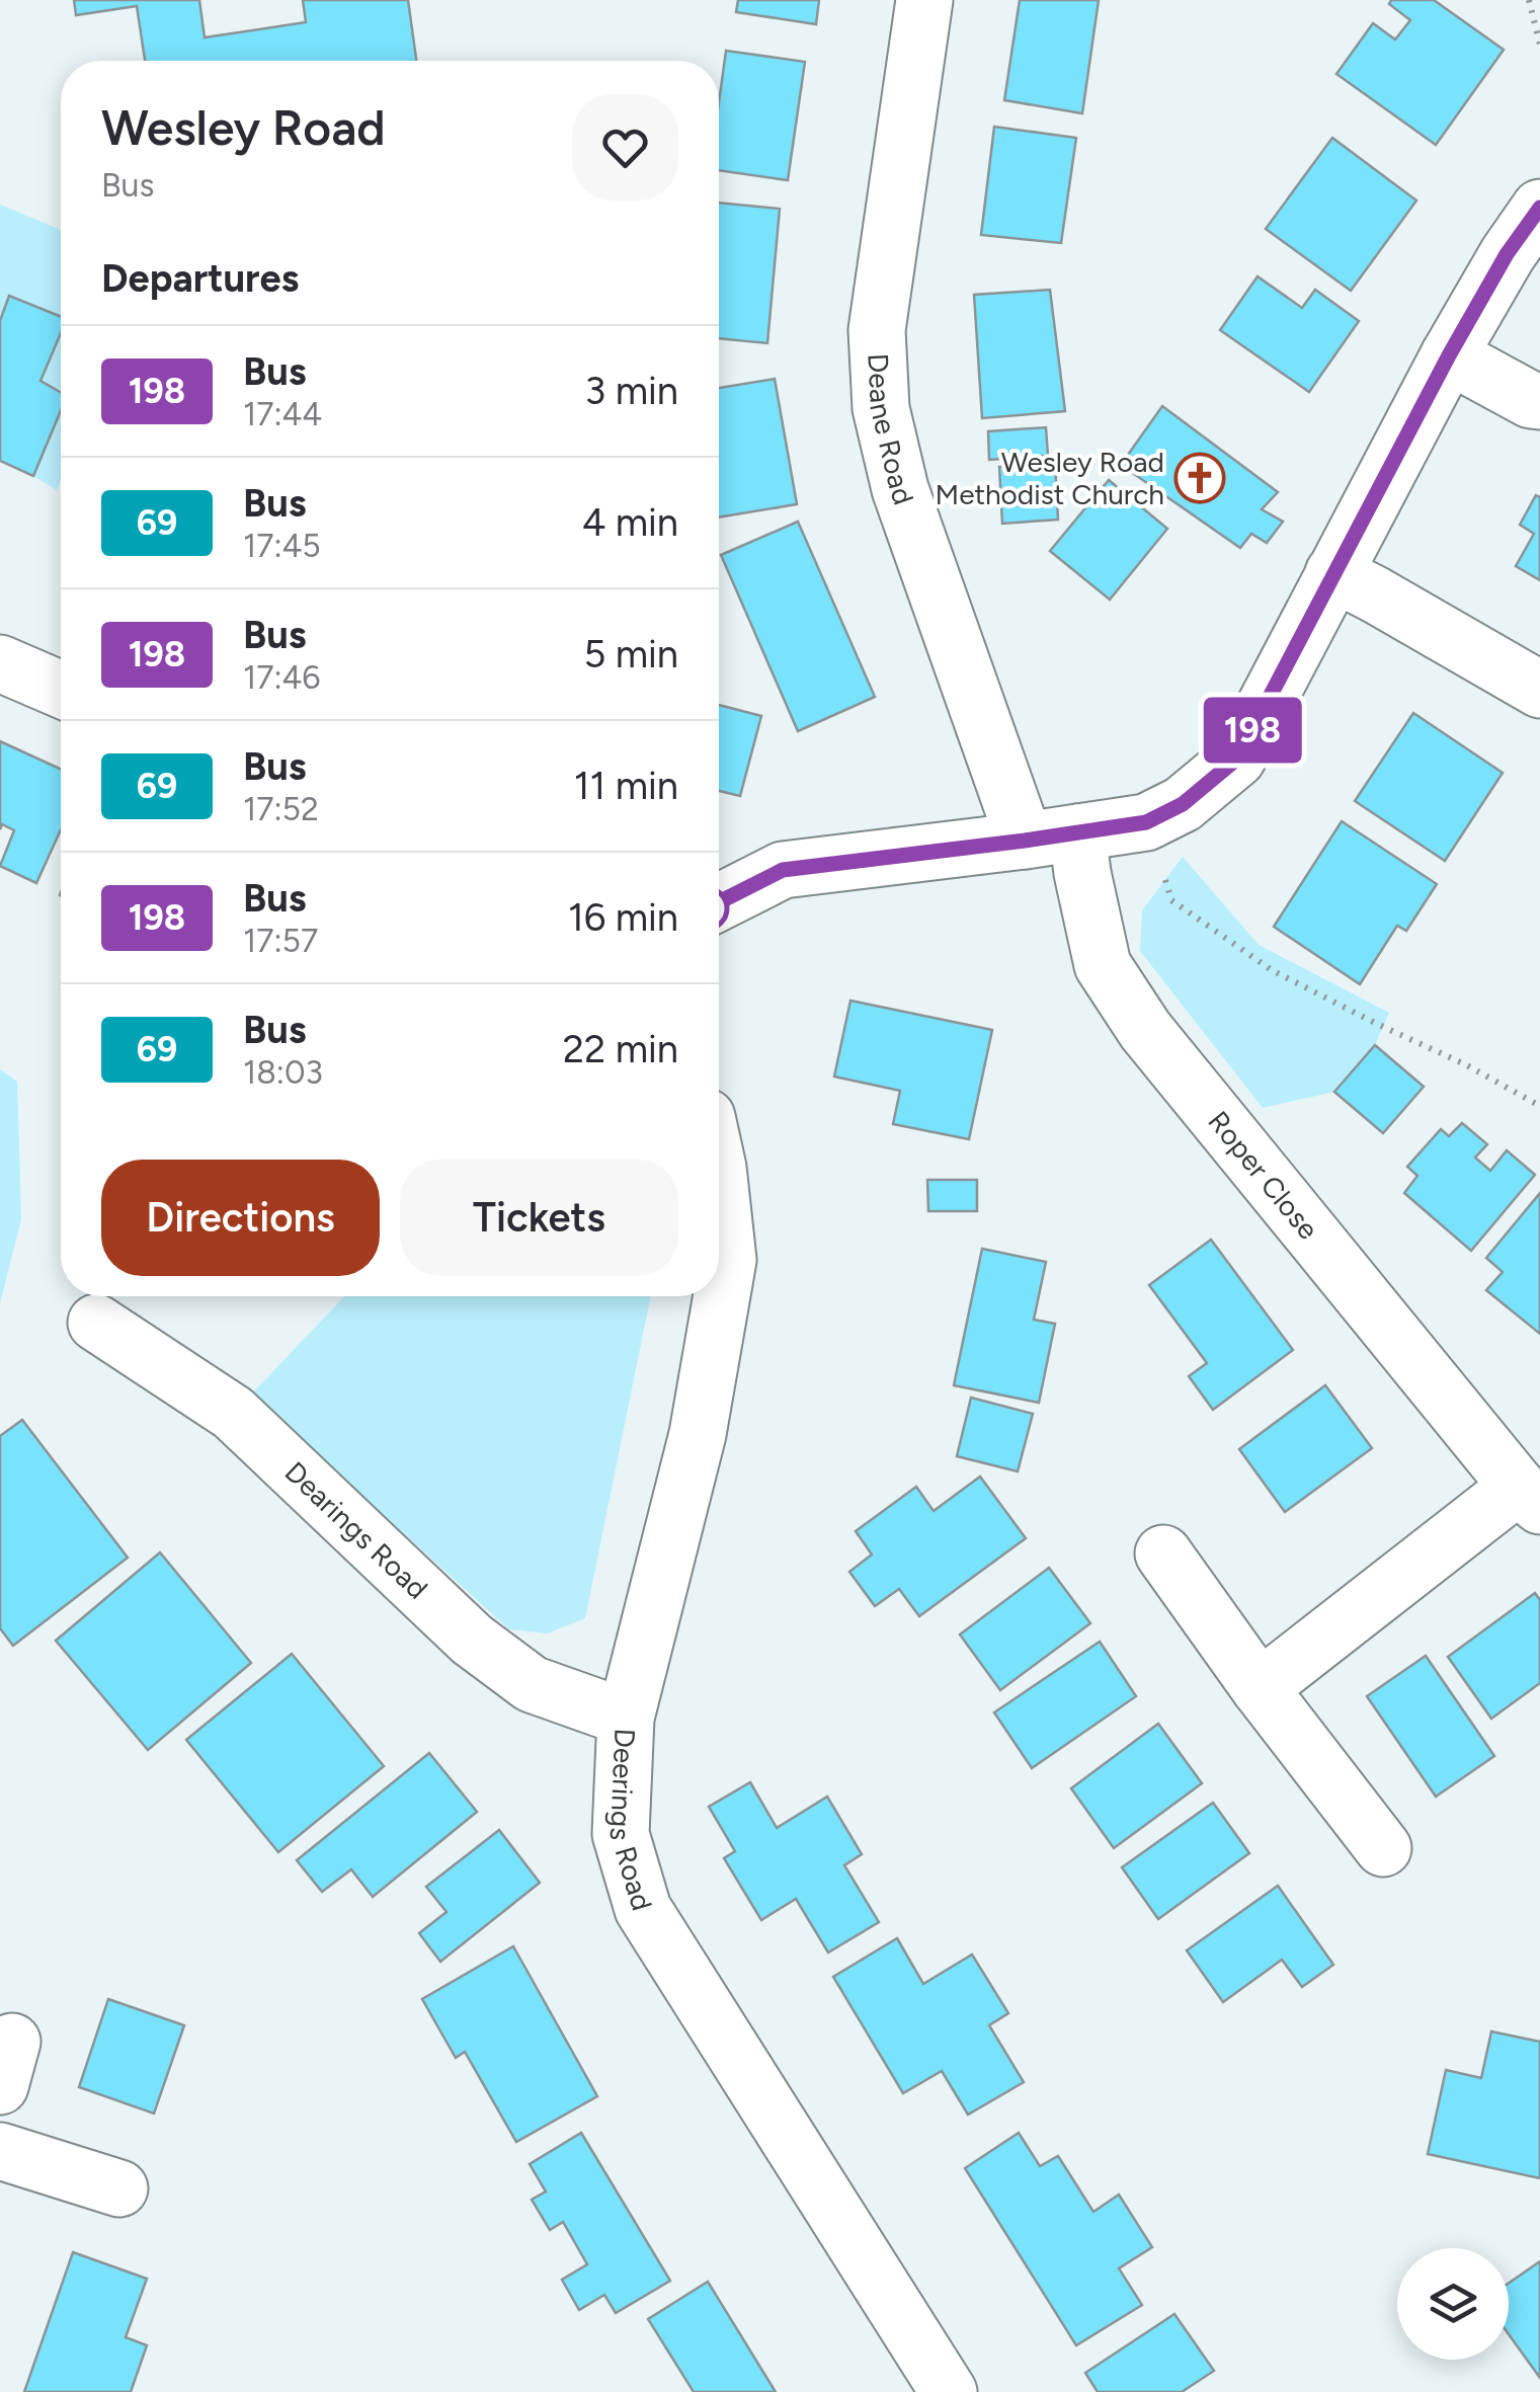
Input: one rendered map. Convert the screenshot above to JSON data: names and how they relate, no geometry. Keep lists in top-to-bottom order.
{
  "streets": {
    "street": [
      "Deane Road",
      "Roper Close",
      "Dearings Road",
      "Deerings Road"
    ]
  },
  "crossings": [
    ["Deane Road", "Roper Close"],
    ["Dearings Road", "Deerings Road"]
  ],
  "places": {
    "church": ["Wesley Road Methodist Church"]
  },
  "lines": ["bus line 198"],
  "page": {
    "on_map": "198",
    "heading": [
      ["Wesley Road", "Bus"],
      "Departures"
    ],
    "list": [
      {
        "mark": "198",
        "name": "Bus",
        "note": "17:44",
        "value": "3 min"
      },
      {
        "mark": "69",
        "name": "Bus",
        "note": "17:45",
        "value": "4 min"
      },
      {
        "mark": "198",
        "name": "Bus",
        "note": "17:46",
        "value": "5 min"
      },
      {
        "mark": "69",
        "name": "Bus",
        "note": "17:52",
        "value": "11 min"
      },
      {
        "mark": "198",
        "name": "Bus",
        "note": "17:57",
        "value": "16 min"
      },
      {
        "mark": "69",
        "name": "Bus",
        "note": "18:03",
        "value": "22 min"
      }
    ],
    "buttons": ["Directions", "Tickets"]
  }
}
